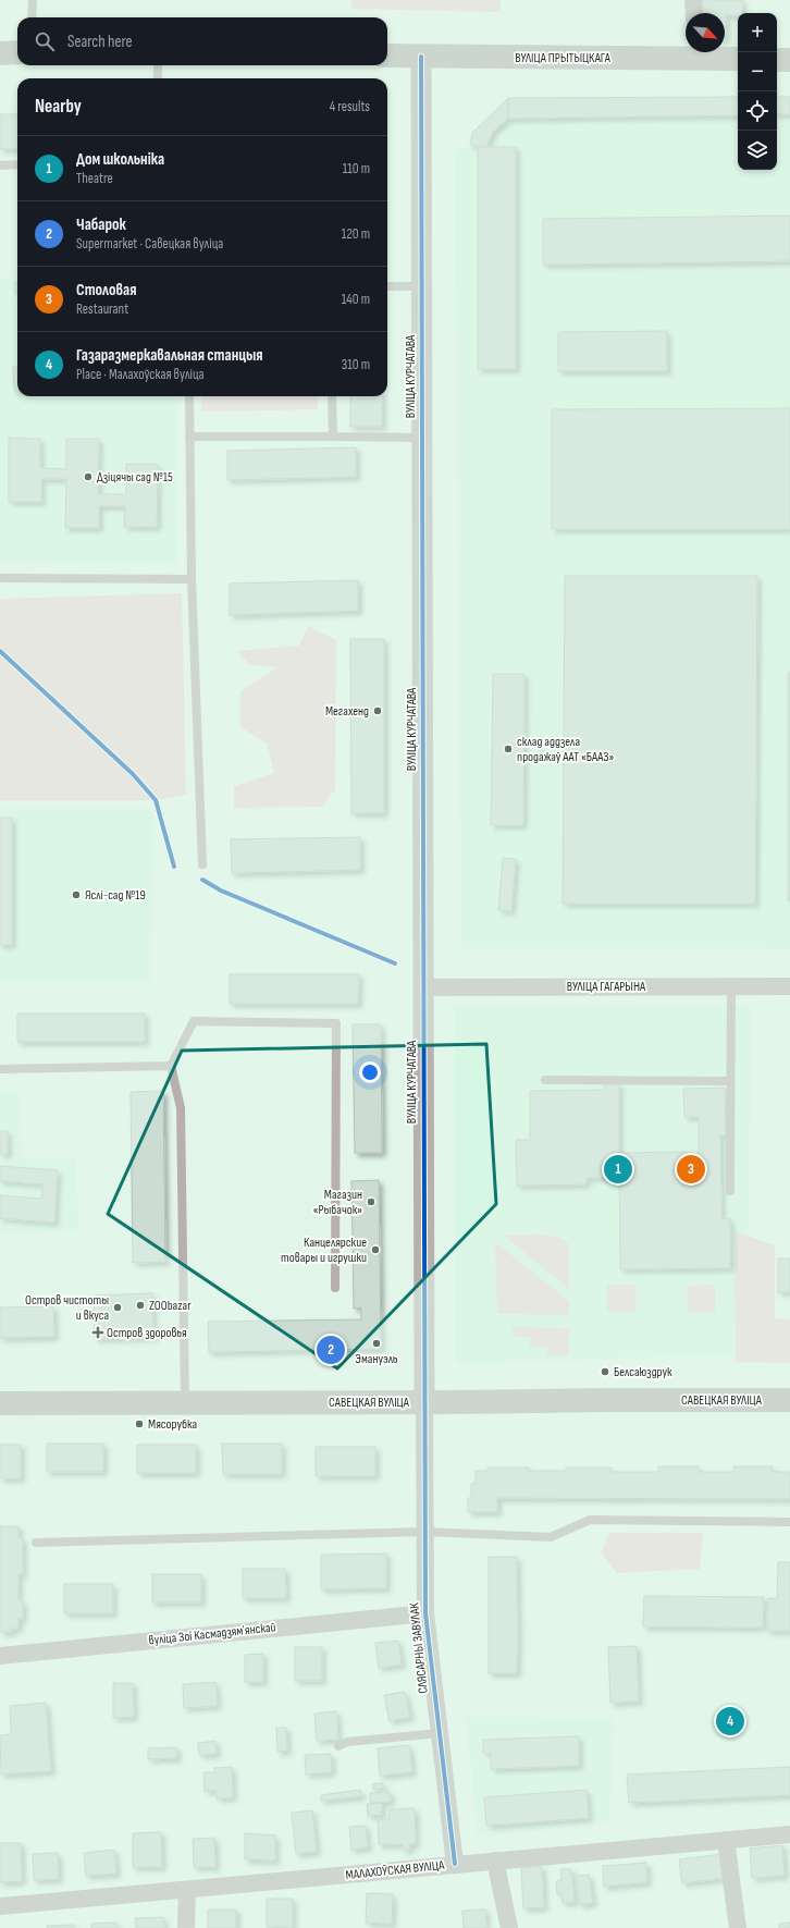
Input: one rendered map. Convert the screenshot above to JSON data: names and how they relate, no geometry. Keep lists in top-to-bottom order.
{
  "streets": {
    "main road": ["ВУЛІЦА ПРЫТЫЦКАГА", "САВЕЦКАЯ ВУЛІЦА"],
    "street": [
      "ВУЛІЦА КУРЧАТАВА",
      "ВУЛІЦА ГАГАРЫНА",
      "вуліца Зоі Касмадзямʼянскай",
      "СЛЯСАРНЫ ЗАВУЛАК",
      "МАЛАХОЎСКАЯ ВУЛІЦА"
    ]
  },
  "crossings": [
    ["ВУЛІЦА ПРЫТЫЦКАГА", "ВУЛІЦА КУРЧАТАВА"],
    ["ВУЛІЦА КУРЧАТАВА", "ВУЛІЦА ГАГАРЫНА"],
    ["ВУЛІЦА КУРЧАТАВА", "САВЕЦКАЯ ВУЛІЦА"],
    ["ВУЛІЦА КУРЧАТАВА", "СЛЯСАРНЫ ЗАВУЛАК"],
    ["САВЕЦКАЯ ВУЛІЦА", "СЛЯСАРНЫ ЗАВУЛАК"],
    ["вуліца Зоі Касмадзямʼянскай", "СЛЯСАРНЫ ЗАВУЛАК"],
    ["СЛЯСАРНЫ ЗАВУЛАК", "МАЛАХОЎСКАЯ ВУЛІЦА"]
  ],
  "places": {
    "other": [
      "Дзіцячы сад №15",
      "Мегахенд",
      "склад аддзела продажаў ААТ «БААЗ»",
      "Яслі-сад №19",
      "Магазин «Рыбачок»",
      "Канцелярские товары и игрушки",
      "ZOObazar",
      "Остров чистоты и вкуса",
      "Эмануэль",
      "Белсаюздрук",
      "Мясорубка"
    ],
    "health": ["Остров здоровья"]
  },
  "north": "bottom right",
  "page": {
    "map_buttons": ["+", "−"],
    "search": "Search here",
    "heading": ["Nearby", "4 results"],
    "list": [
      {
        "mark": "1",
        "name": "Дом школьніка",
        "note": "Theatre",
        "value": "110 m"
      },
      {
        "mark": "2",
        "name": "Чабарок",
        "note": "Supermarket · Савецкая вуліца",
        "value": "120 m"
      },
      {
        "mark": "3",
        "name": "Столовая",
        "note": "Restaurant",
        "value": "140 m"
      },
      {
        "mark": "4",
        "name": "Газаразмеркавальная станцыя",
        "note": "Place · Малахоўская вуліца",
        "value": "310 m"
      }
    ],
    "pins": [
      "1",
      "3",
      "2",
      "4"
    ]
  }
}
